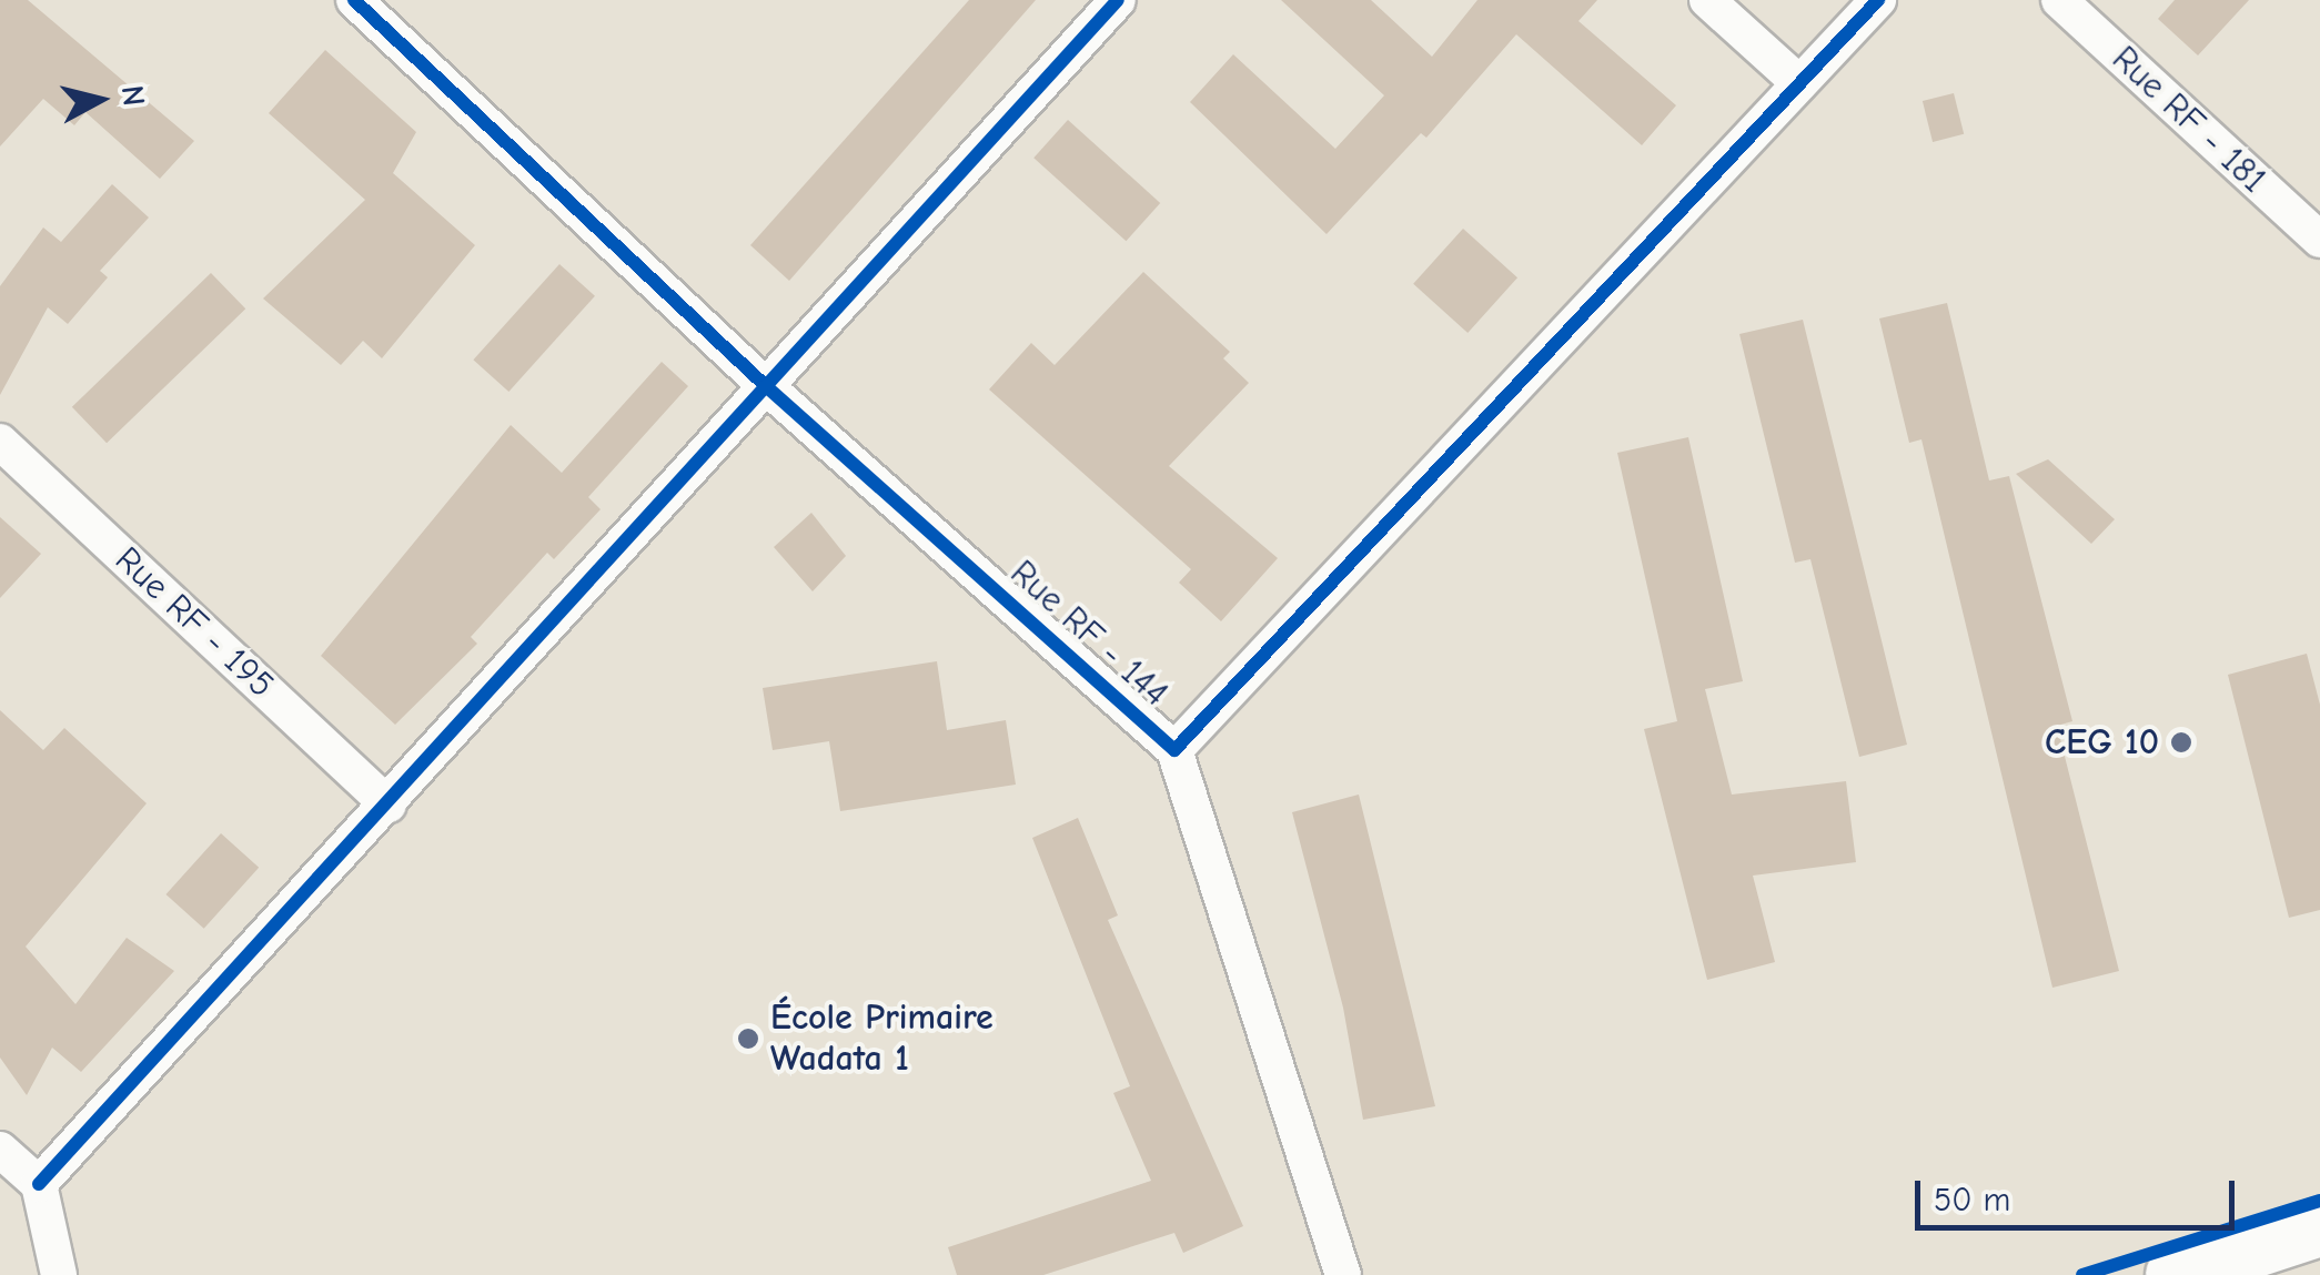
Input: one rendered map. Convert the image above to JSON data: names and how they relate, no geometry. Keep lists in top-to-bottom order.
{
  "streets": {
    "street": ["Rue RF - 181", "Rue RF - 195", "Rue RF - 144"]
  },
  "places": ["CEG 10", "École Primaire Wadata 1"],
  "scale_bar": "50 m",
  "north": "right"
}
